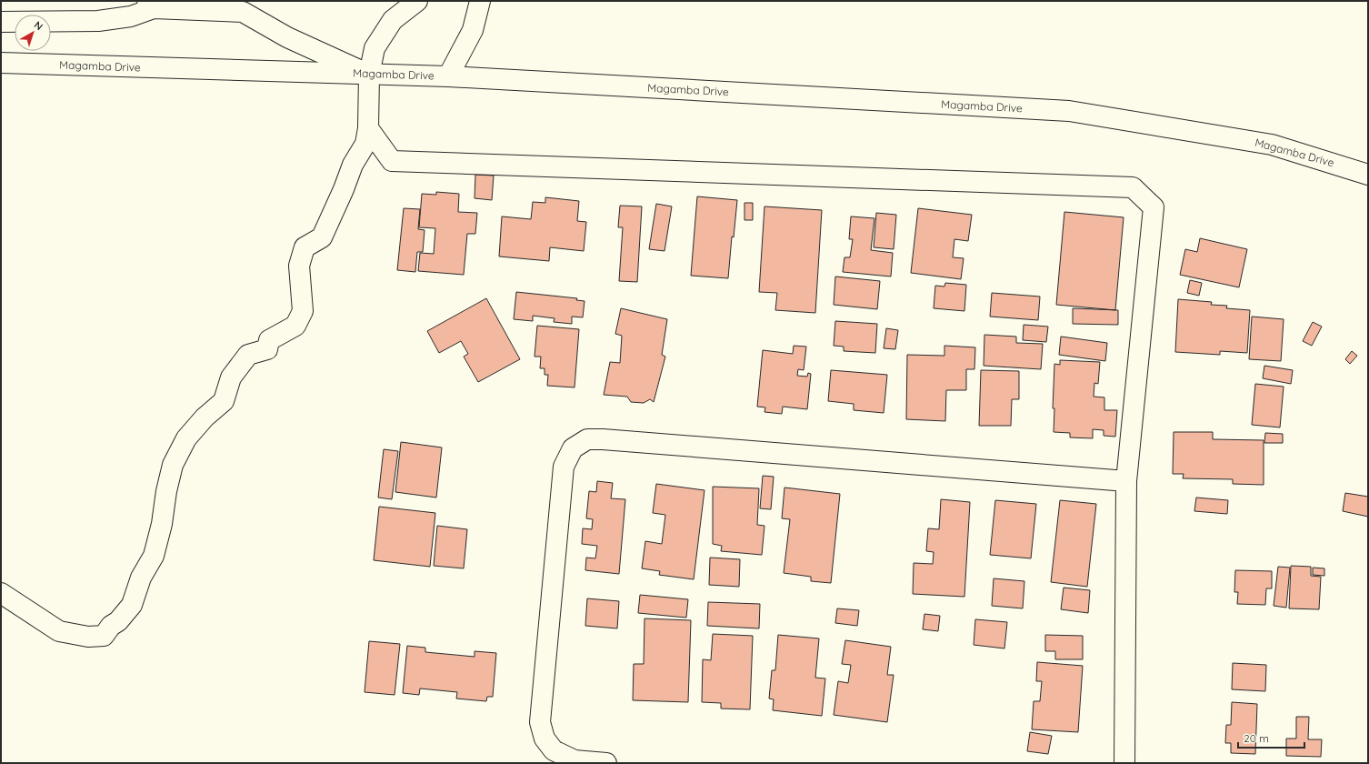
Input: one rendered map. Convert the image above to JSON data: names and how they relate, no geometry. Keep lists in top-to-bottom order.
{
  "streets": {
    "street": ["Magamba Drive"]
  },
  "scale_bar": "20 m",
  "north": "top right"
}
